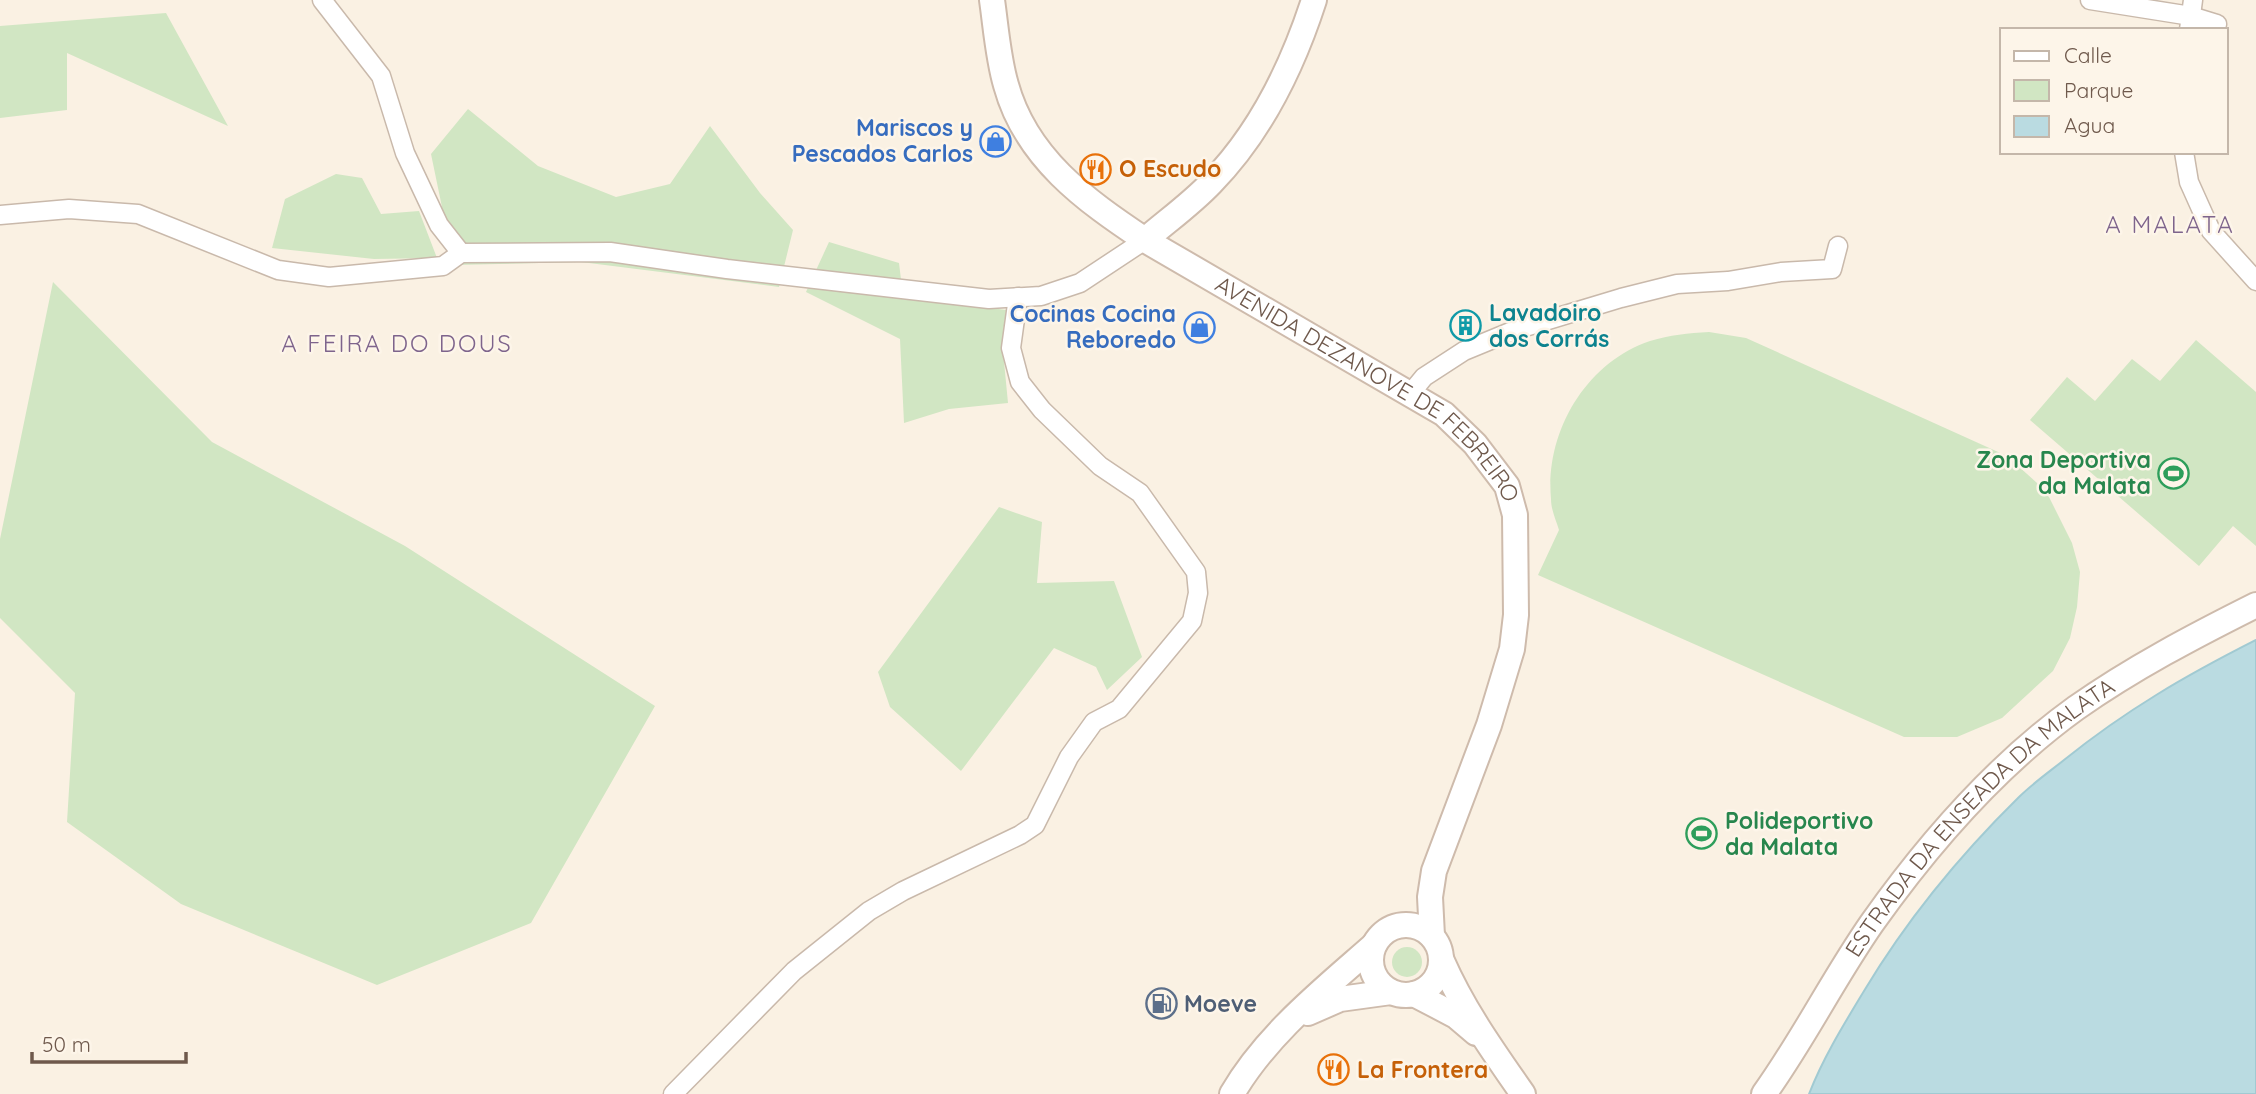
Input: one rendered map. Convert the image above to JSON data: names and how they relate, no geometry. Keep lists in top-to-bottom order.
{
  "streets": {
    "main road": ["AVENIDA DEZANOVE DE FEBREIRO", "ESTRADA DA ENSEADA DA MALATA"]
  },
  "districts": ["A MALATA", "A FEIRA DO DOUS"],
  "places": {
    "shop": ["Mariscos y Pescados Carlos", "Cocinas Cocina Reboredo"],
    "restaurant": ["O Escudo", "La Frontera"],
    "building": ["Lavadoiro dos Corrás"],
    "sports": ["Zona Deportiva da Malata", "Polideportivo da Malata"],
    "fuel station": ["Moeve"]
  },
  "legend": ["Calle", "Parque", "Agua"],
  "scale_bar": "50 m"
}
